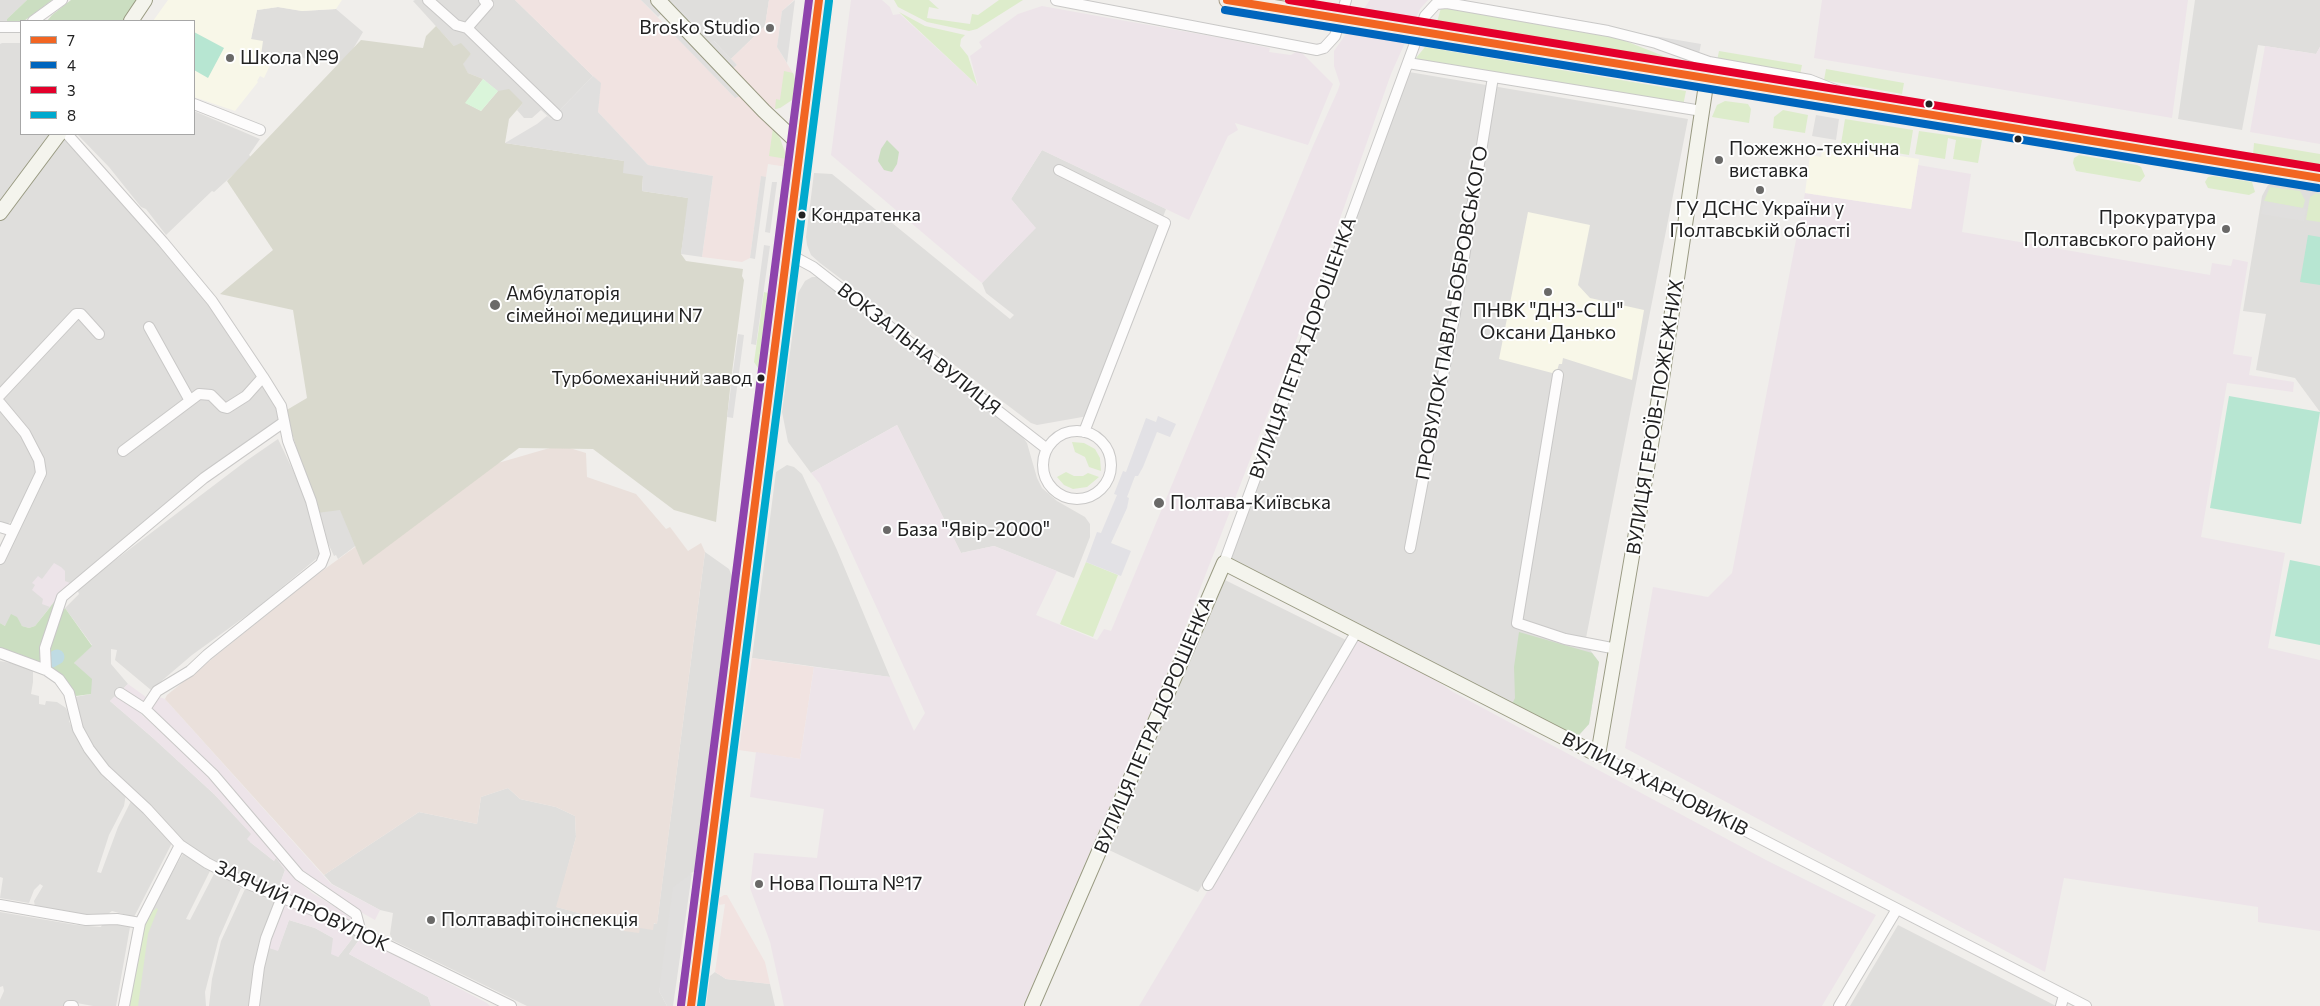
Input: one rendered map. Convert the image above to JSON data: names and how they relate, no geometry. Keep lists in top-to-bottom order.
{
  "streets": {
    "street": [
      "ПРОВУЛОК ПАВЛА БОБРОВСЬКОГО",
      "ВУЛИЦЯ ПЕТРА ДОРОШЕНКА",
      "ВОКЗАЛЬНА ВУЛИЦЯ",
      "ВУЛИЦЯ ГЕРОЇВ-ПОЖЕЖНИХ",
      "ВУЛИЦЯ ХАРЧОВИКІВ",
      "ЗАЯЧИЙ ПРОВУЛОК"
    ]
  },
  "crossings": [
    ["ВУЛИЦЯ ПЕТРА ДОРОШЕНКА", "ВУЛИЦЯ ХАРЧОВИКІВ"],
    ["ВУЛИЦЯ ГЕРОЇВ-ПОЖЕЖНИХ", "ВУЛИЦЯ ХАРЧОВИКІВ"]
  ],
  "places": [
    "Brosko Studio",
    "Школа №9",
    "Пожежно-технічна виставка",
    "ГУ ДСНС України у Полтавській області",
    "Кондратенка",
    "Прокуратура Полтавського району",
    "ПНВК \"ДНЗ-СШ\" Оксани Данько",
    "Амбулаторія сімейної медицини N7",
    "Турбомеханічний завод",
    "Полтава-Київська",
    "База \"Явір-2000\"",
    "Нова Пошта №17",
    "Полтавафітоінспекція"
  ],
  "lines": [
    "transit line 7",
    "transit line 3",
    "transit line 8",
    "transit line 4"
  ],
  "legend": [
    "7",
    "4",
    "3",
    "8"
  ]
}
